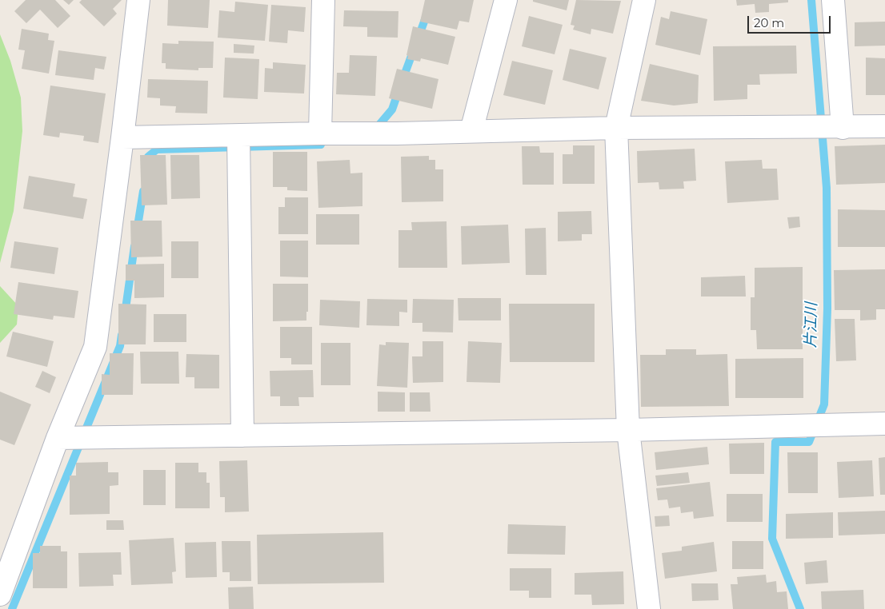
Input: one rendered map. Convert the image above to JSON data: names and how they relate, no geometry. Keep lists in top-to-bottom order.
{
  "water": ["片江川"],
  "scale_bar": "20 m"
}
